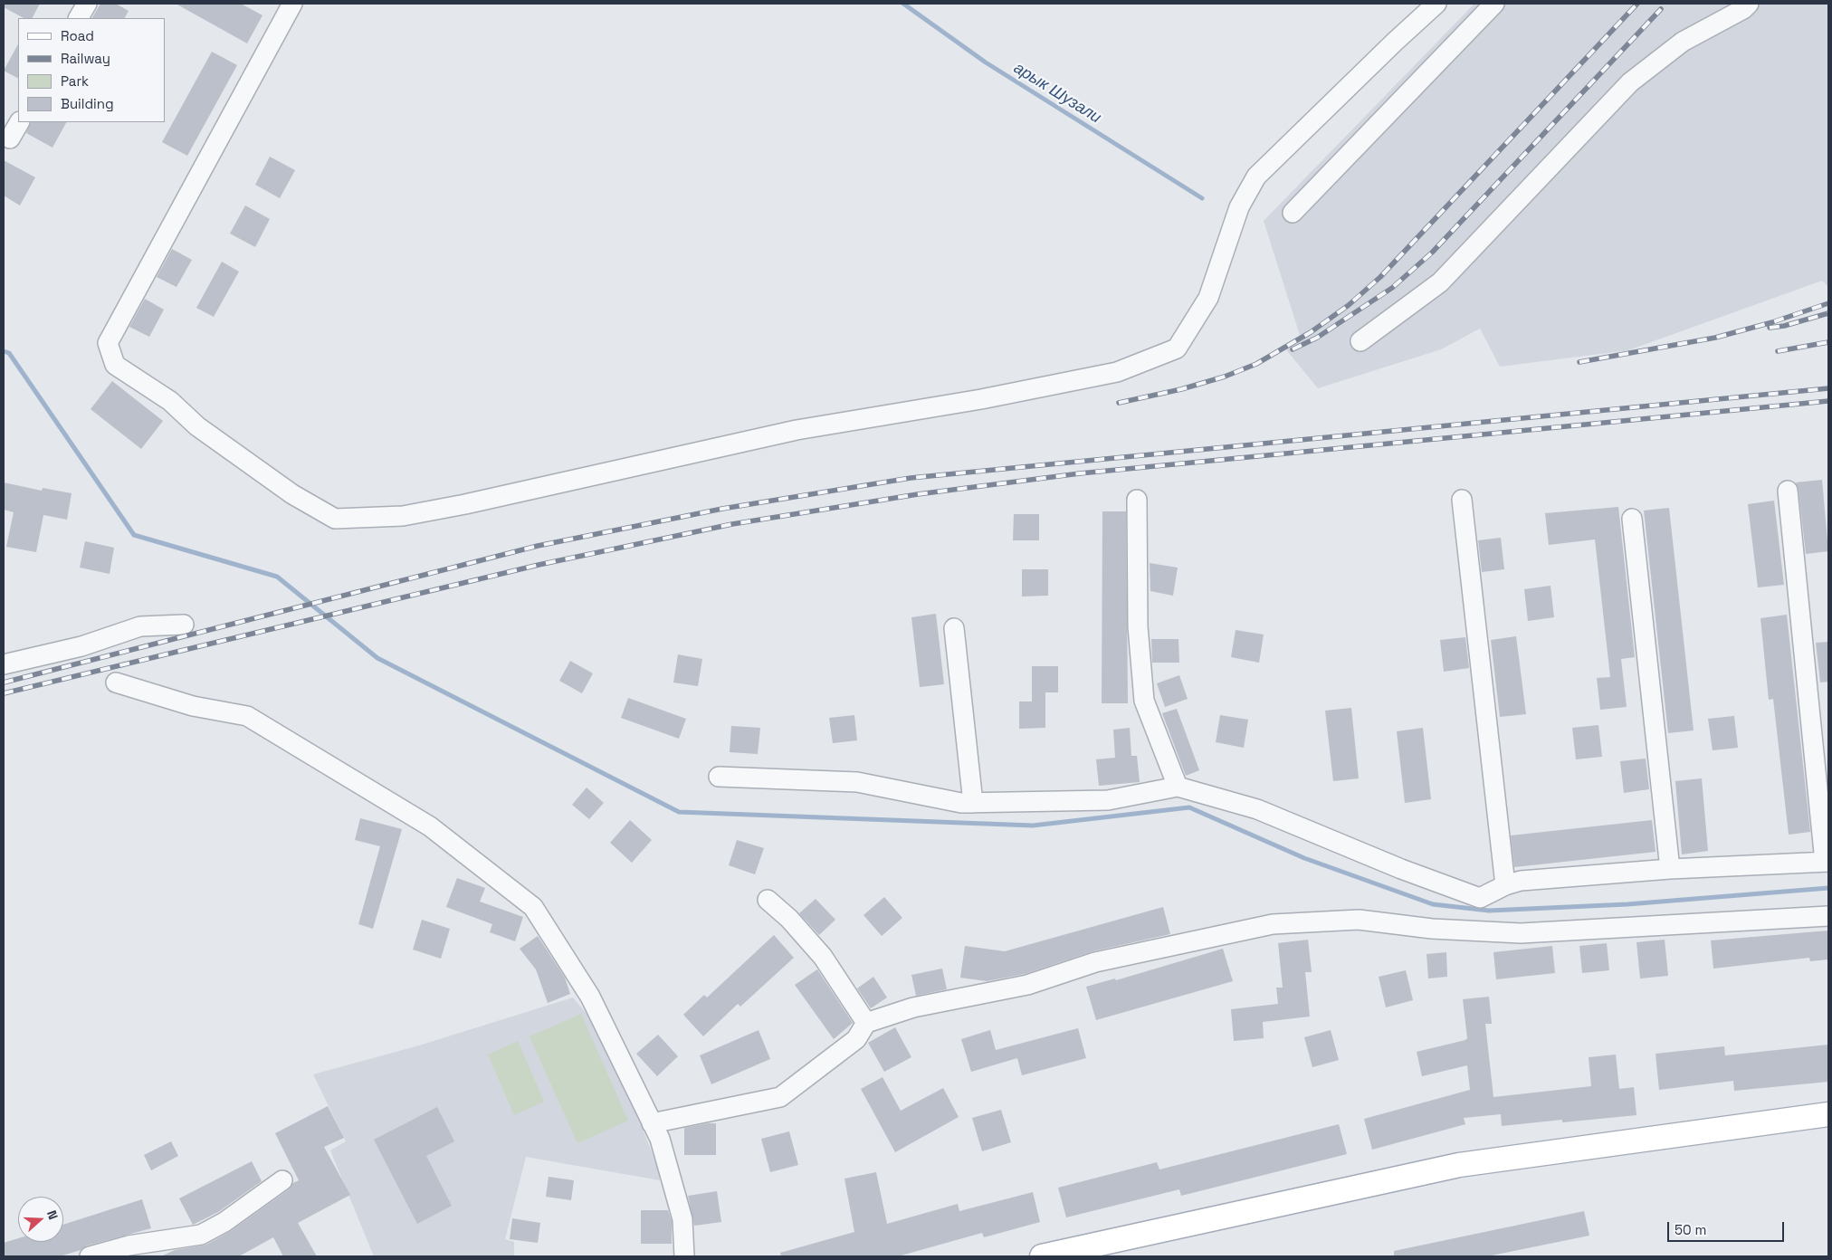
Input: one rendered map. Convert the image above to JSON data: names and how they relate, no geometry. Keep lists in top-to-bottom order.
{
  "water": ["арык Шузали"],
  "legend": [
    "Road",
    "Railway",
    "Park",
    "Building"
  ],
  "scale_bar": "50 m",
  "north": "right"
}
